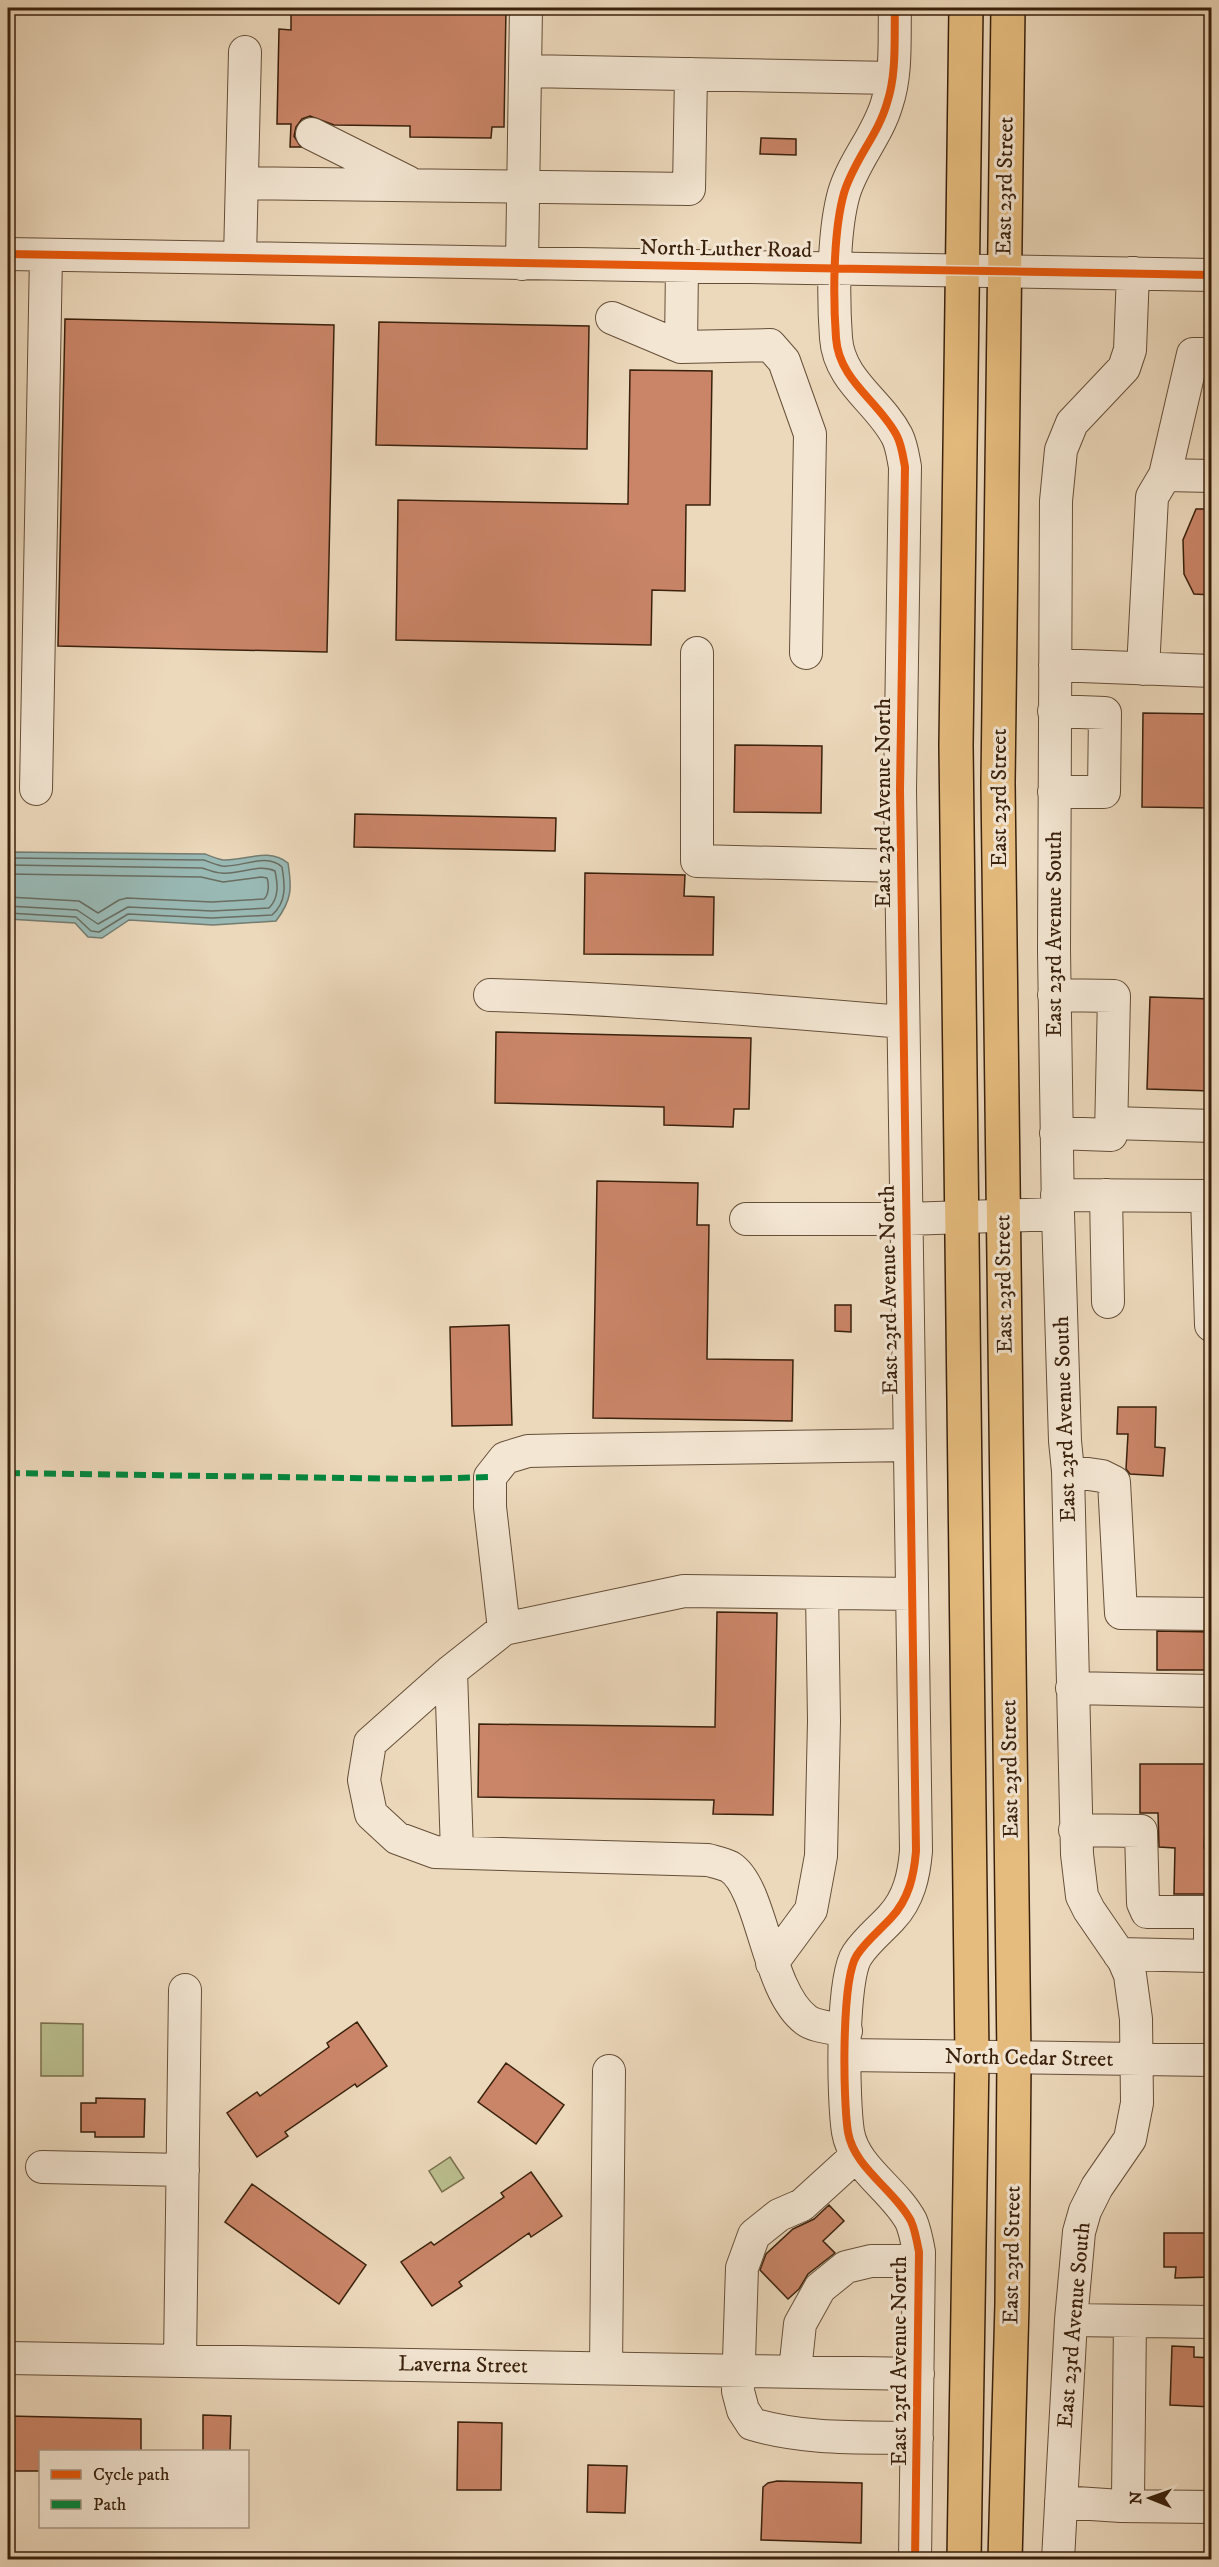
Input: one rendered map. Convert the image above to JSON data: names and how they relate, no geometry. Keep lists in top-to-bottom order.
{
  "streets": {
    "main road": ["East 23rd Street"],
    "street": [
      "North Luther Road",
      "East 23rd Avenue North",
      "East 23rd Avenue South",
      "North Cedar Street",
      "Laverna Street"
    ]
  },
  "crossings": [
    ["East 23rd Street", "North Luther Road"],
    ["East 23rd Street", "North Cedar Street"],
    ["North Luther Road", "East 23rd Avenue North"],
    ["North Luther Road", "East 23rd Avenue South"],
    ["East 23rd Avenue North", "North Cedar Street"],
    ["East 23rd Avenue North", "Laverna Street"],
    ["East 23rd Avenue South", "North Cedar Street"]
  ],
  "legend": ["Cycle path", "Path"],
  "north": "left"
}
